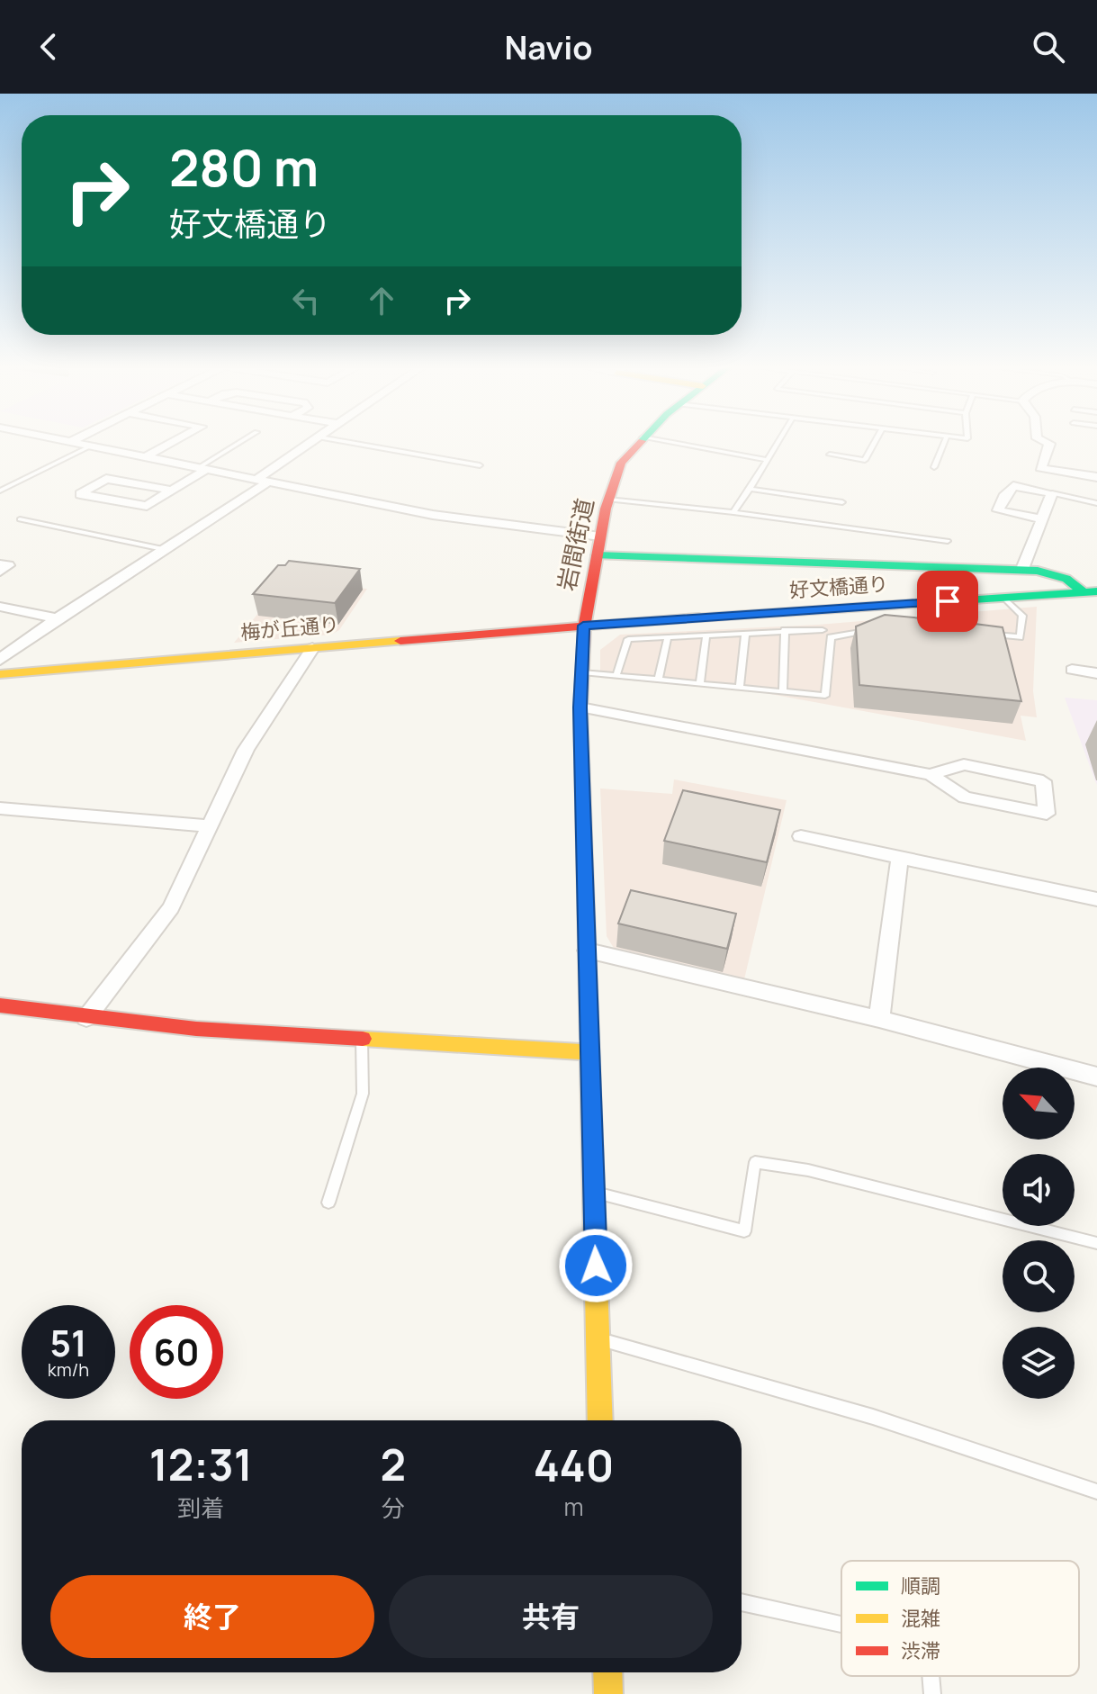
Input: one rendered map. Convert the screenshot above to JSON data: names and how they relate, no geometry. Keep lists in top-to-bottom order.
{
  "streets": {
    "street": ["岩間街道", "好文橋通り", "梅が丘通り"]
  },
  "crossings": [
    ["岩間街道", "好文橋通り"],
    ["岩間街道", "梅が丘通り"],
    ["好文橋通り", "梅が丘通り"]
  ],
  "legend": ["順調", "混雑", "渋滞"],
  "north": "top left",
  "page": {
    "header": "Navio",
    "turn": ["280 m", "好文橋通り"],
    "speed": "51 km/h",
    "limit": "60",
    "eta": [
      "12:31",
      "到着",
      "2",
      "分",
      "440",
      "m"
    ],
    "buttons": ["終了", "共有"]
  }
}
